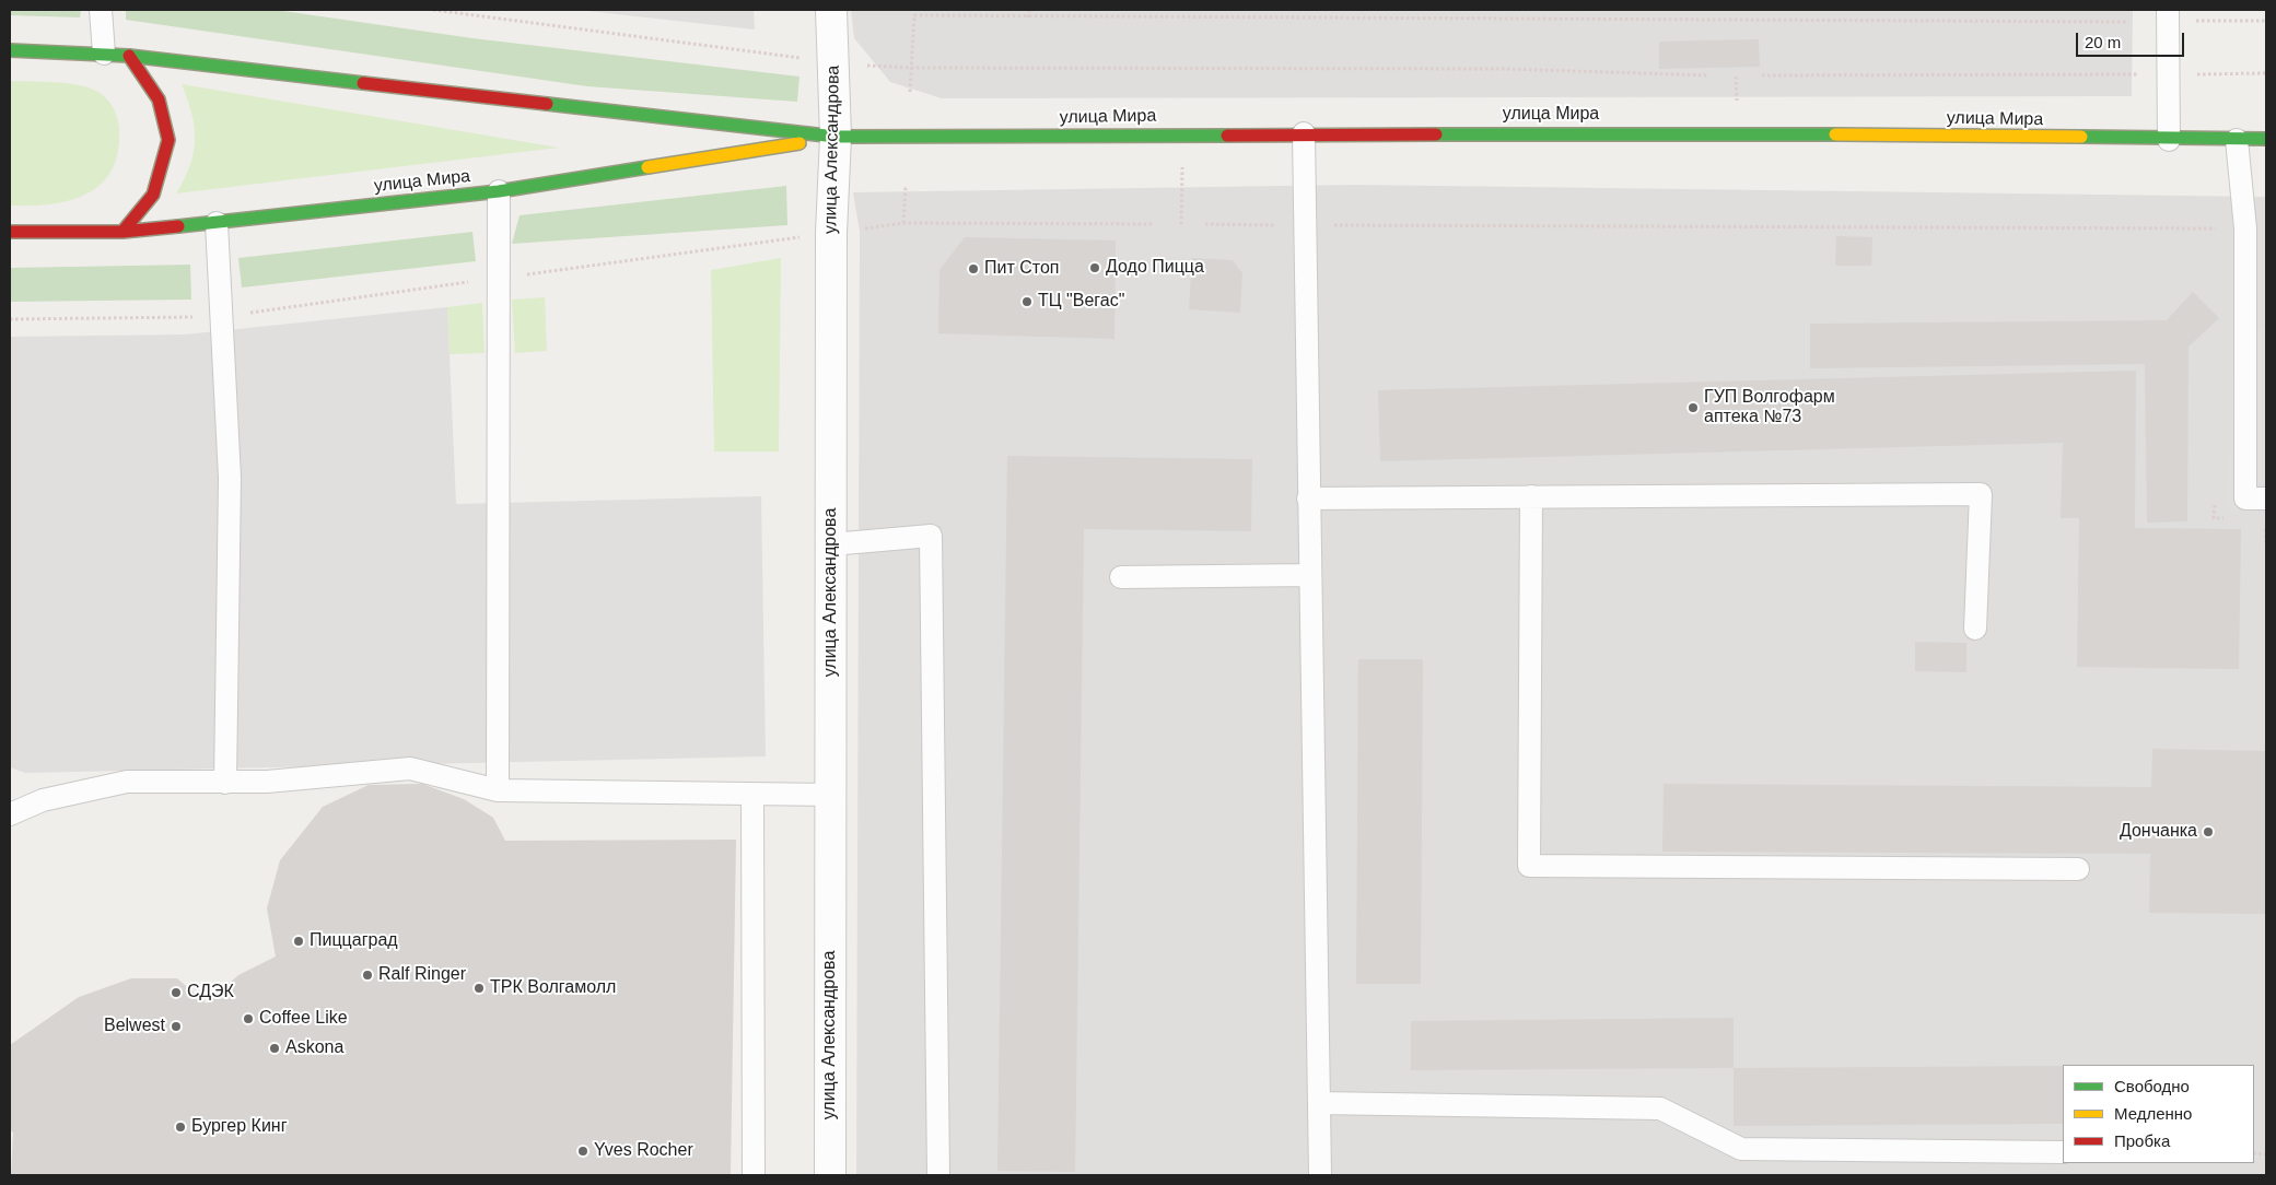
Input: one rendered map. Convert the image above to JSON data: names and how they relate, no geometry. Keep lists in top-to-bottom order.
{
  "streets": {
    "street": ["улица Мира", "улица Александрова"]
  },
  "crossings": [
    ["улица Мира", "улица Александрова"]
  ],
  "places": [
    "Додо Пицца",
    "Пит Стоп",
    "ТЦ \"Вегас\"",
    "ГУП Волгофарм аптека №73",
    "Дончанка",
    "Пиццаград",
    "Ralf Ringer",
    "ТРК Волгамолл",
    "СДЭК",
    "Coffee Like",
    "Belwest",
    "Askona",
    "Бургер Кинг",
    "Yves Rocher"
  ],
  "legend": ["Свободно", "Медленно", "Пробка"],
  "scale_bar": "20 m"
}
